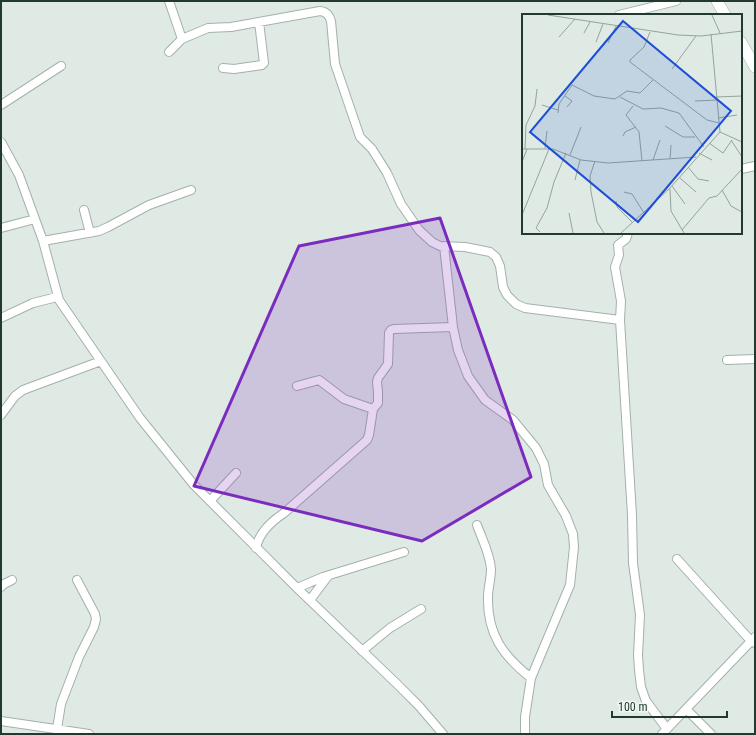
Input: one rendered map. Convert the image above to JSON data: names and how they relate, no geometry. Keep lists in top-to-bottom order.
{
  "scale_bar": "100 m"
}
